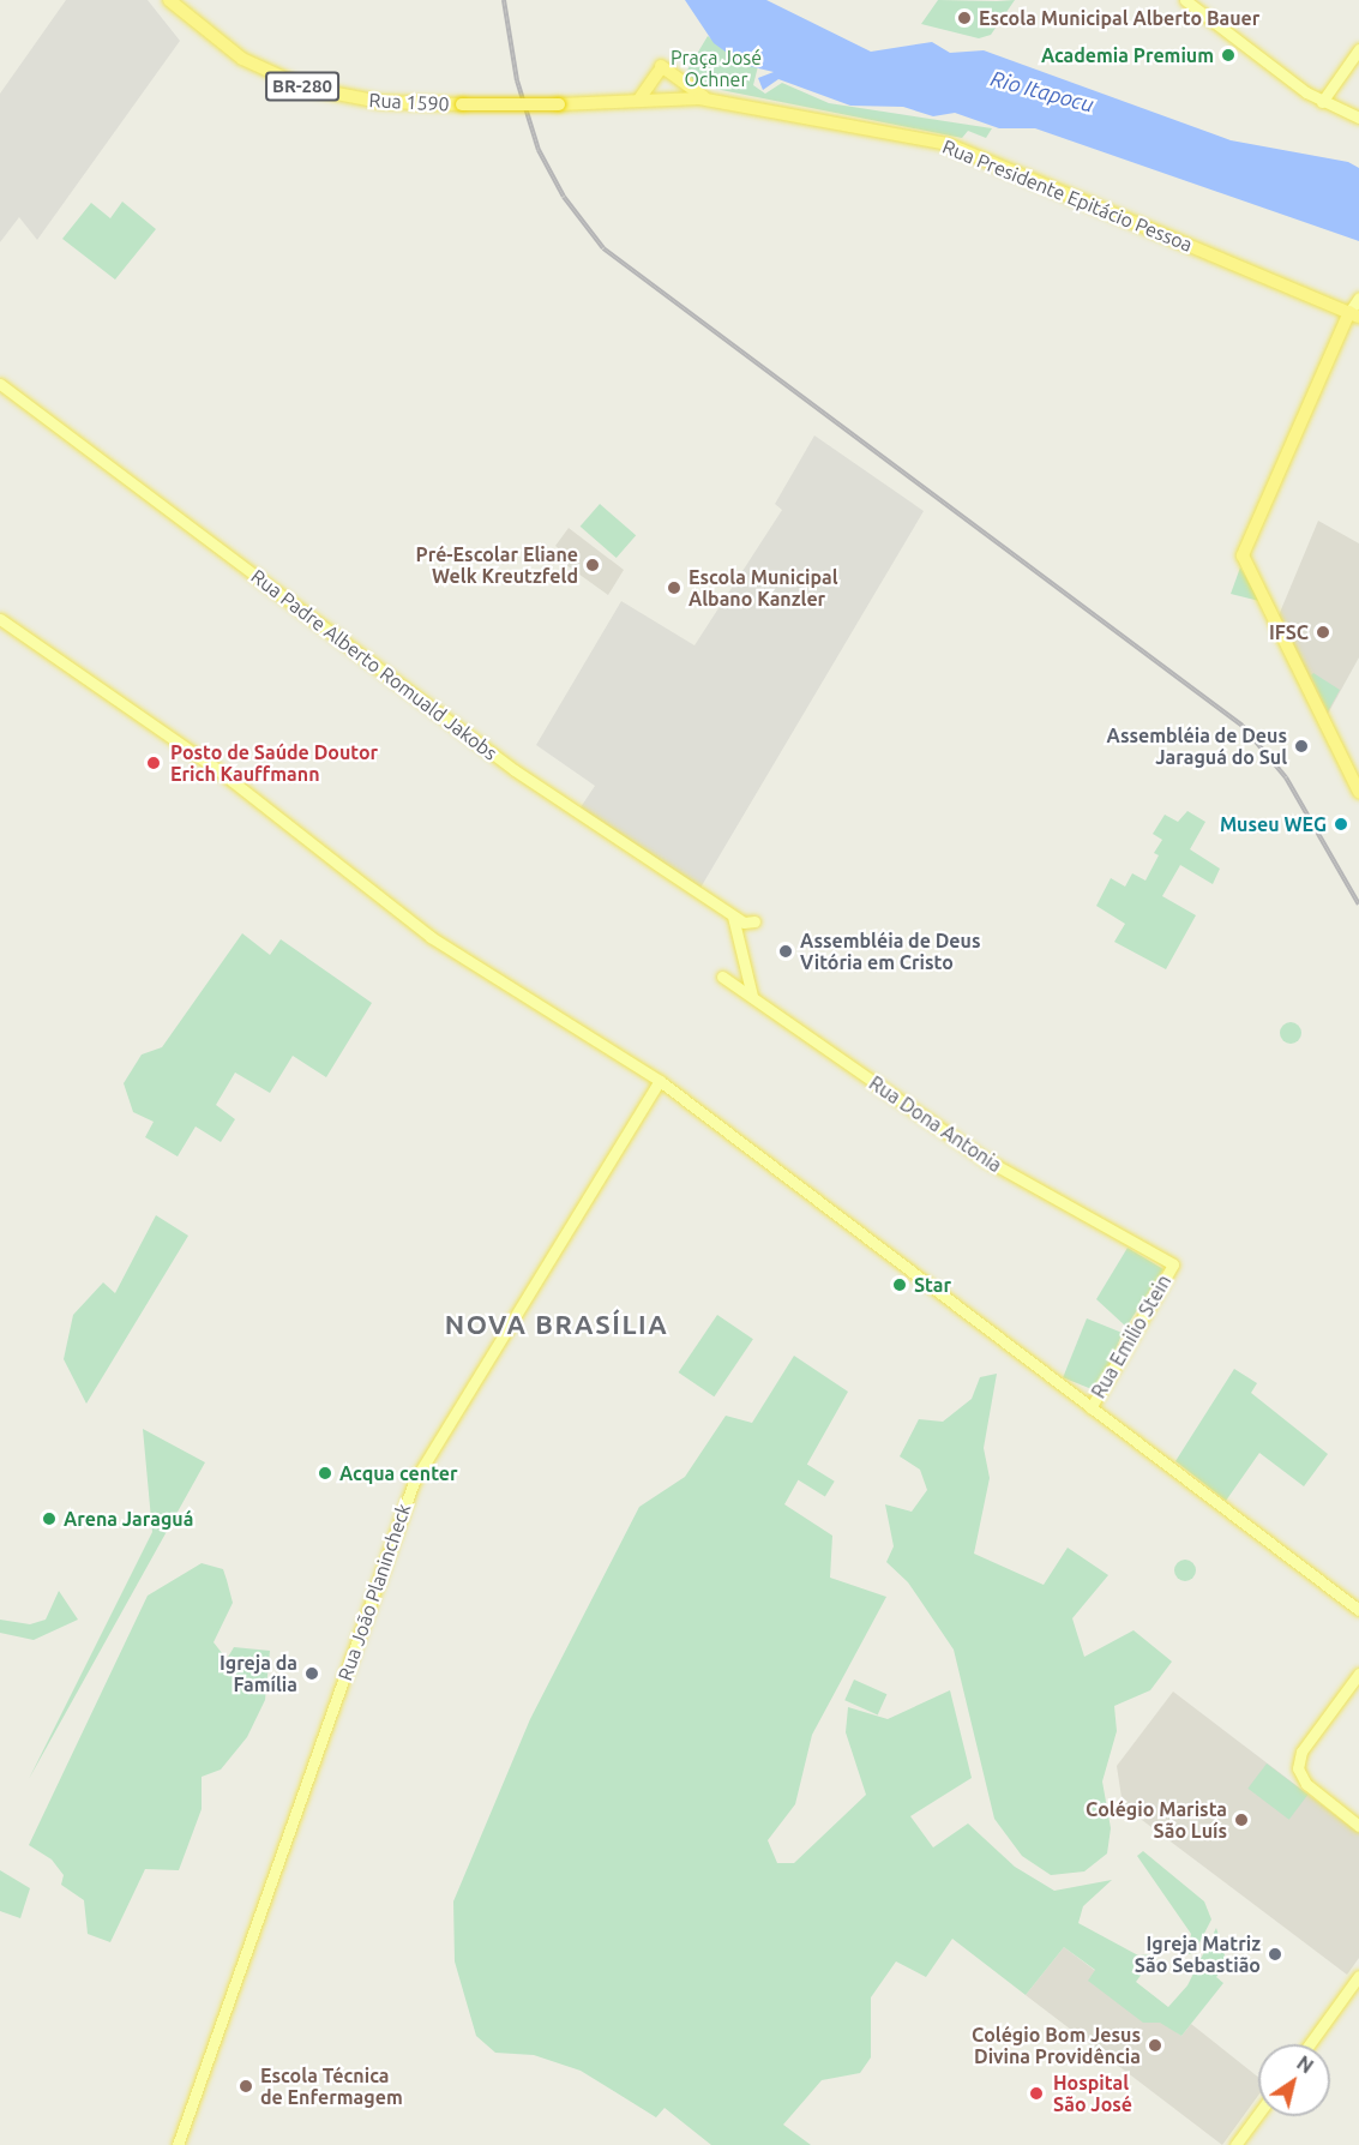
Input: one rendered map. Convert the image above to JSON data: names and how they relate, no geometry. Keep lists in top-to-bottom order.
{
  "streets": {
    "highway": ["BR-280", "Rua 1590", "Rua Presidente Epitácio Pessoa"],
    "main road": [
      "Rua Padre Alberto Romuald Jakobs",
      "Rua Dona Antonia",
      "Rua Emilio Stein",
      "Rua João Planincheck"
    ]
  },
  "crossings": [
    ["Rua 1590", "Rua Presidente Epitácio Pessoa"],
    ["Rua Dona Antonia", "Rua Emilio Stein"]
  ],
  "districts": ["NOVA BRASÍLIA"],
  "water": ["Rio Itapocu"],
  "parks": ["Praça José Ochner"],
  "places": [
    "Escola Municipal Alberto Bauer",
    "Academia Premium",
    "Pré-Escolar Eliane Welk Kreutzfeld",
    "Escola Municipal Albano Kanzler",
    "IFSC",
    "Assembléia de Deus Jaraguá do Sul",
    "Posto de Saúde Doutor Erich Kauffmann",
    "Museu WEG",
    "Assembléia de Deus Vitória em Cristo",
    "Star",
    "Acqua center",
    "Arena Jaraguá",
    "Igreja da Família",
    "Colégio Marista São Luís",
    "Igreja Matriz São Sebastião",
    "Colégio Bom Jesus Divina Providência",
    "Escola Técnica de Enfermagem",
    "Hospital São José"
  ],
  "north": "top right"
}
